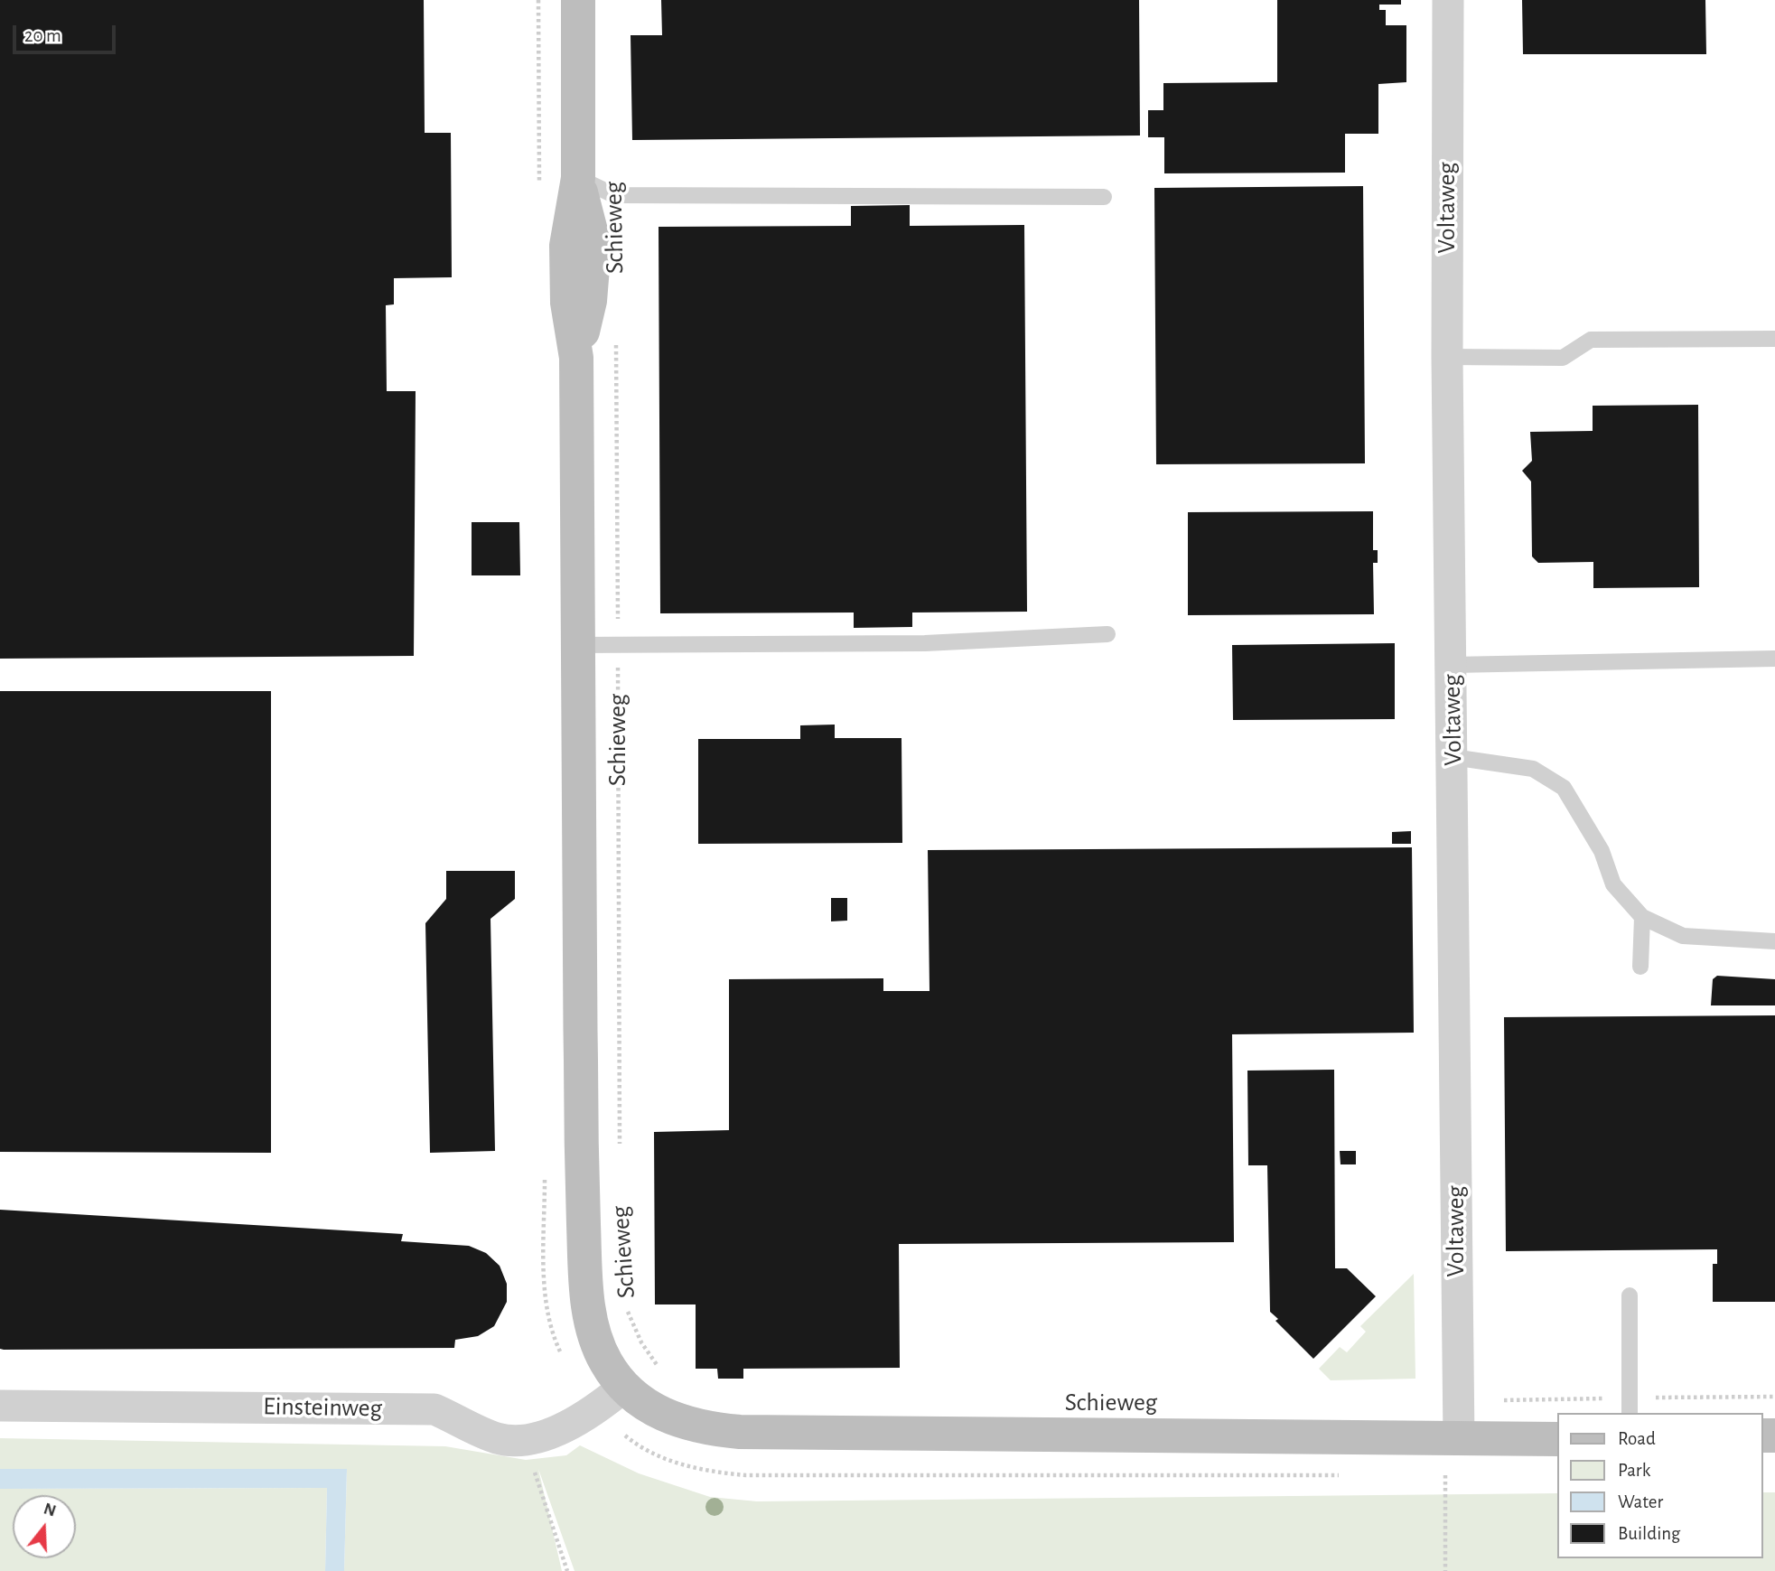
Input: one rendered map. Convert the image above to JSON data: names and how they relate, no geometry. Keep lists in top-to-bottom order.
{
  "streets": {
    "street": ["Voltaweg", "Schieweg", "Einsteinweg"]
  },
  "crossings": [
    ["Voltaweg", "Schieweg"]
  ],
  "legend": [
    "Road",
    "Park",
    "Water",
    "Building"
  ],
  "scale_bar": "20 m",
  "north": "top"
}
